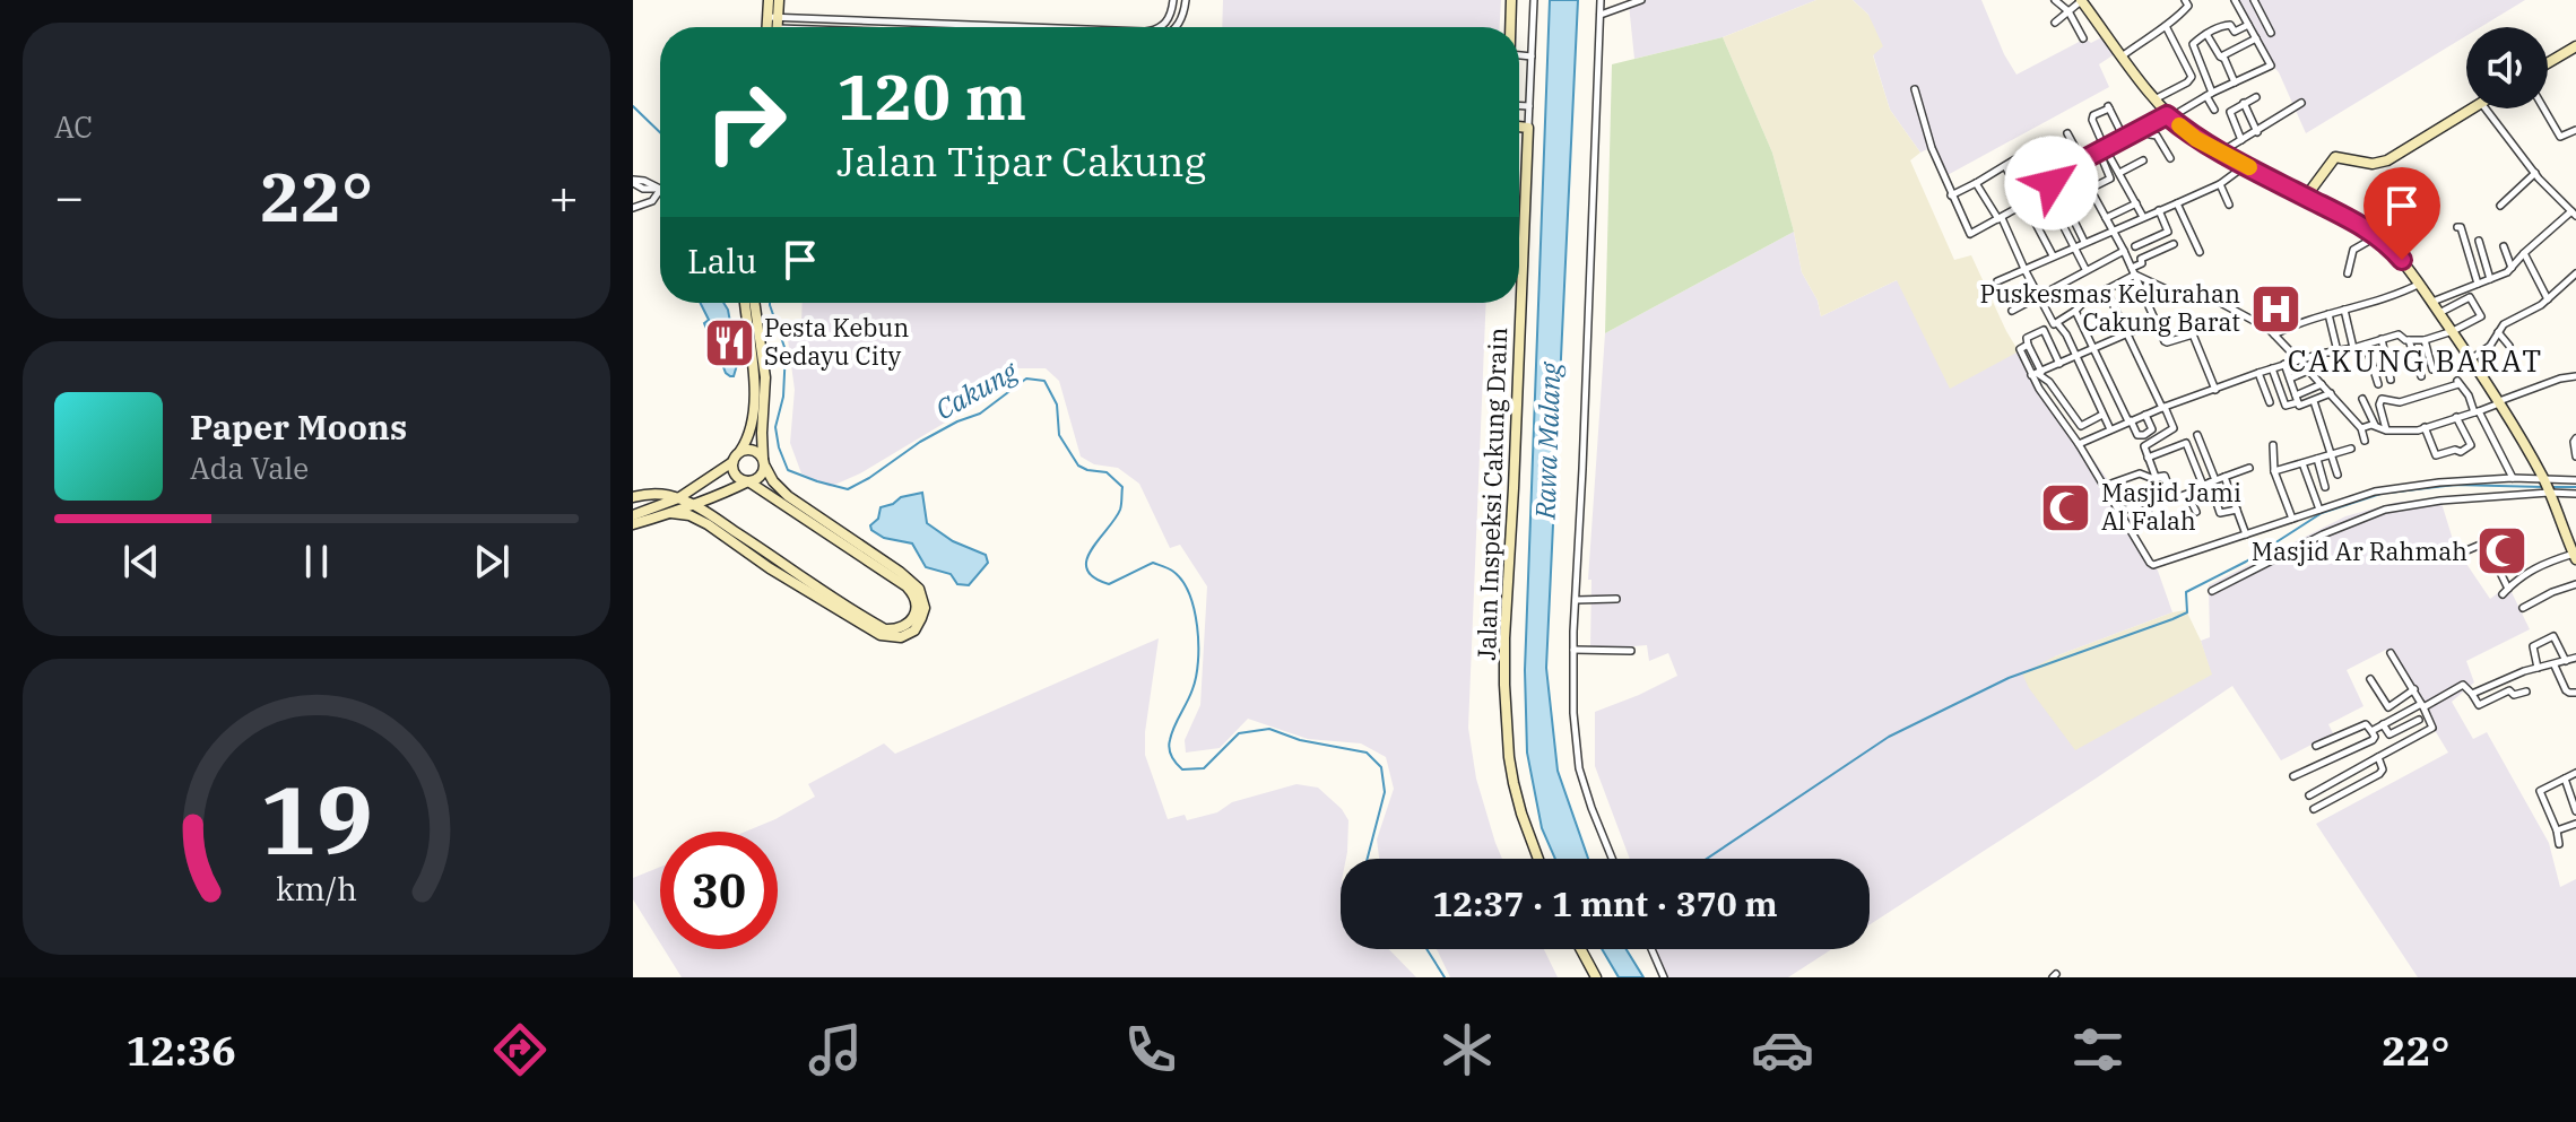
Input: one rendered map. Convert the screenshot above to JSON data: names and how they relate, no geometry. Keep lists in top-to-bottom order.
{
  "streets": {
    "street": ["Jalan Inspeksi Cakung Drain"]
  },
  "districts": ["CAKUNG BARAT"],
  "water": ["Cakung", "Rawa Malang"],
  "places": {
    "hospital": ["Puskesmas Kelurahan Cakung Barat"],
    "restaurant": ["Pesta Kebun Sedayu City"],
    "mosque": ["Masjid Jami Al Falah", "Masjid Ar Rahmah"]
  },
  "page": {
    "tile": "AC",
    "turn": ["120 m", "Jalan Tipar Cakung"],
    "heat": ["−", "22°", "+"],
    "then": "Lalu",
    "song": ["Paper Moons", "Ada Vale"],
    "limit": "30",
    "trip": "12:37 · 1 mnt · 370 m",
    "tabs": ["12:36", "22°"],
    "gauge": ["19", "km/h"]
  }
}
